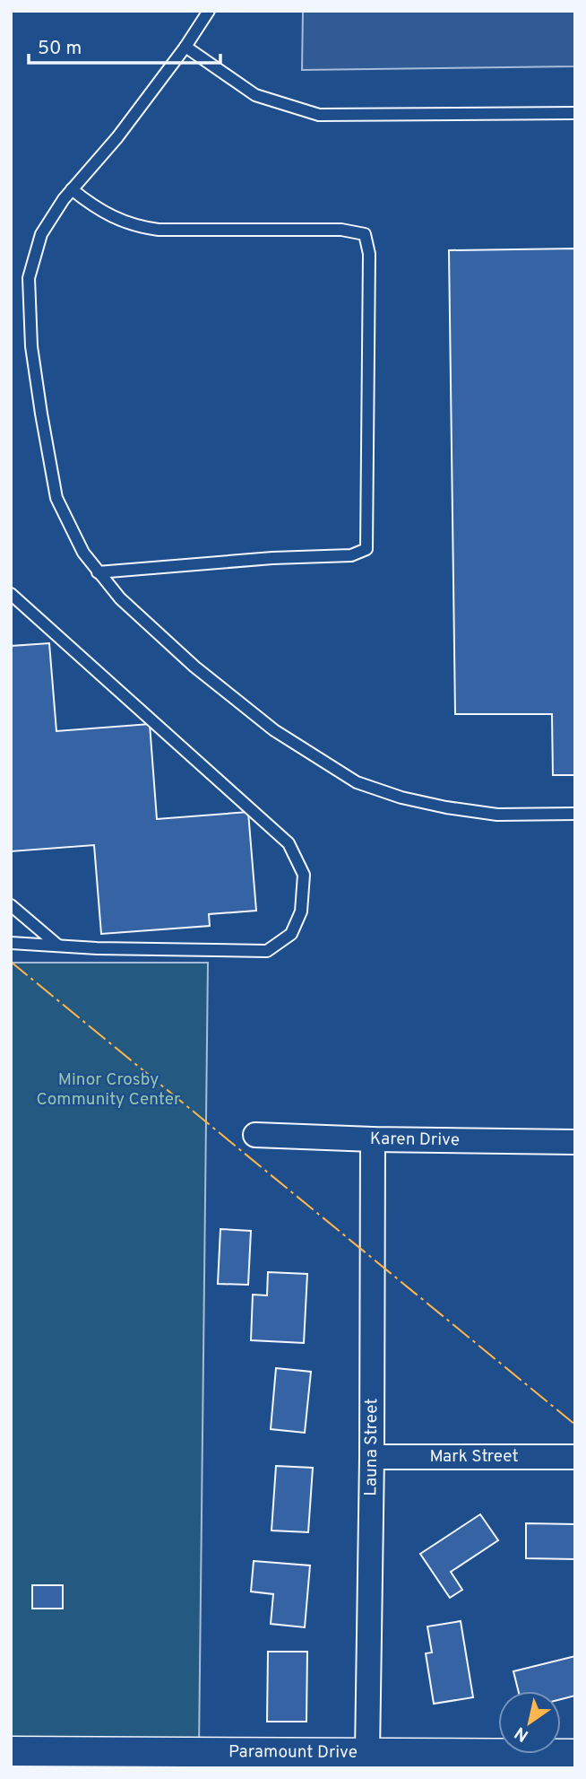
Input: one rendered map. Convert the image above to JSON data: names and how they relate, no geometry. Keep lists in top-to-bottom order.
{
  "streets": {
    "street": [
      "Karen Drive",
      "Launa Street",
      "Mark Street",
      "Paramount Drive"
    ]
  },
  "crossings": [
    ["Karen Drive", "Launa Street"],
    ["Launa Street", "Mark Street"],
    ["Launa Street", "Paramount Drive"]
  ],
  "parks": ["Minor Crosby Community Center"],
  "scale_bar": "50 m",
  "north": "bottom left"
}
